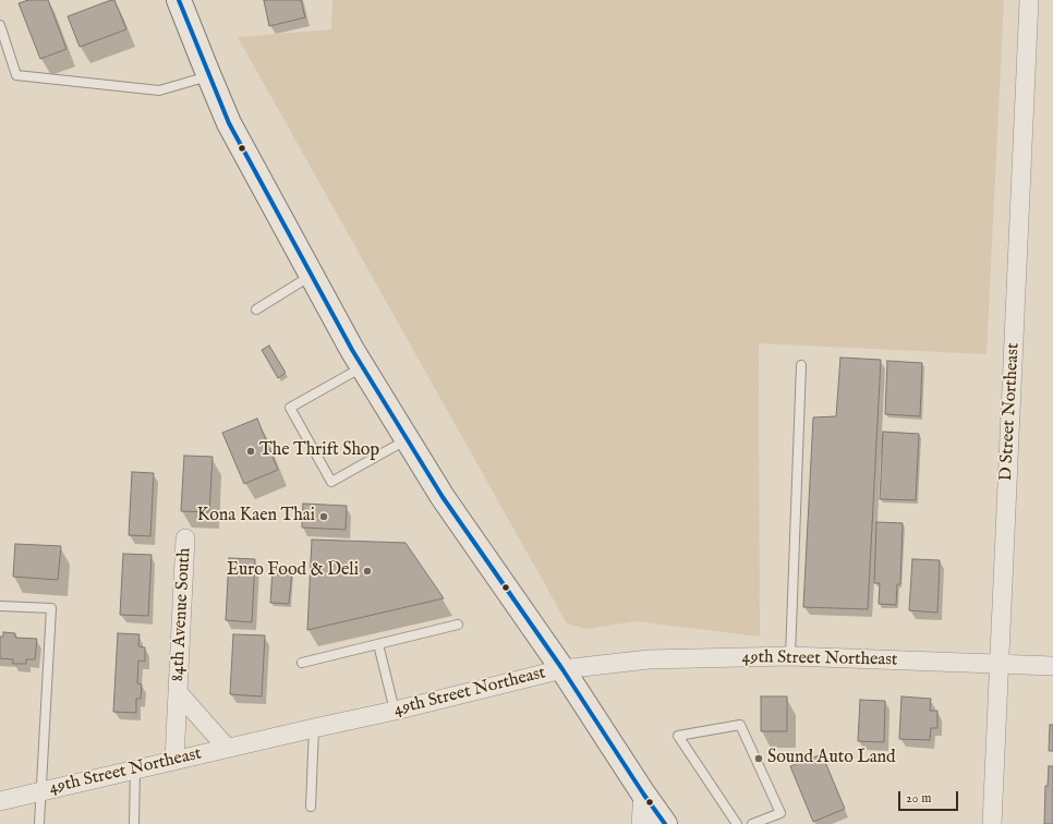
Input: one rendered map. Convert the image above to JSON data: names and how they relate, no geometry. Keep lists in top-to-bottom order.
{
  "streets": {
    "street": ["D Street Northeast", "84th Avenue South", "49th Street Northeast"]
  },
  "crossings": [
    ["D Street Northeast", "49th Street Northeast"],
    ["84th Avenue South", "49th Street Northeast"]
  ],
  "places": [
    "The Thrift Shop",
    "Kona Kaen Thai",
    "Euro Food & Deli",
    "Sound Auto Land"
  ],
  "scale_bar": "20 m"
}
